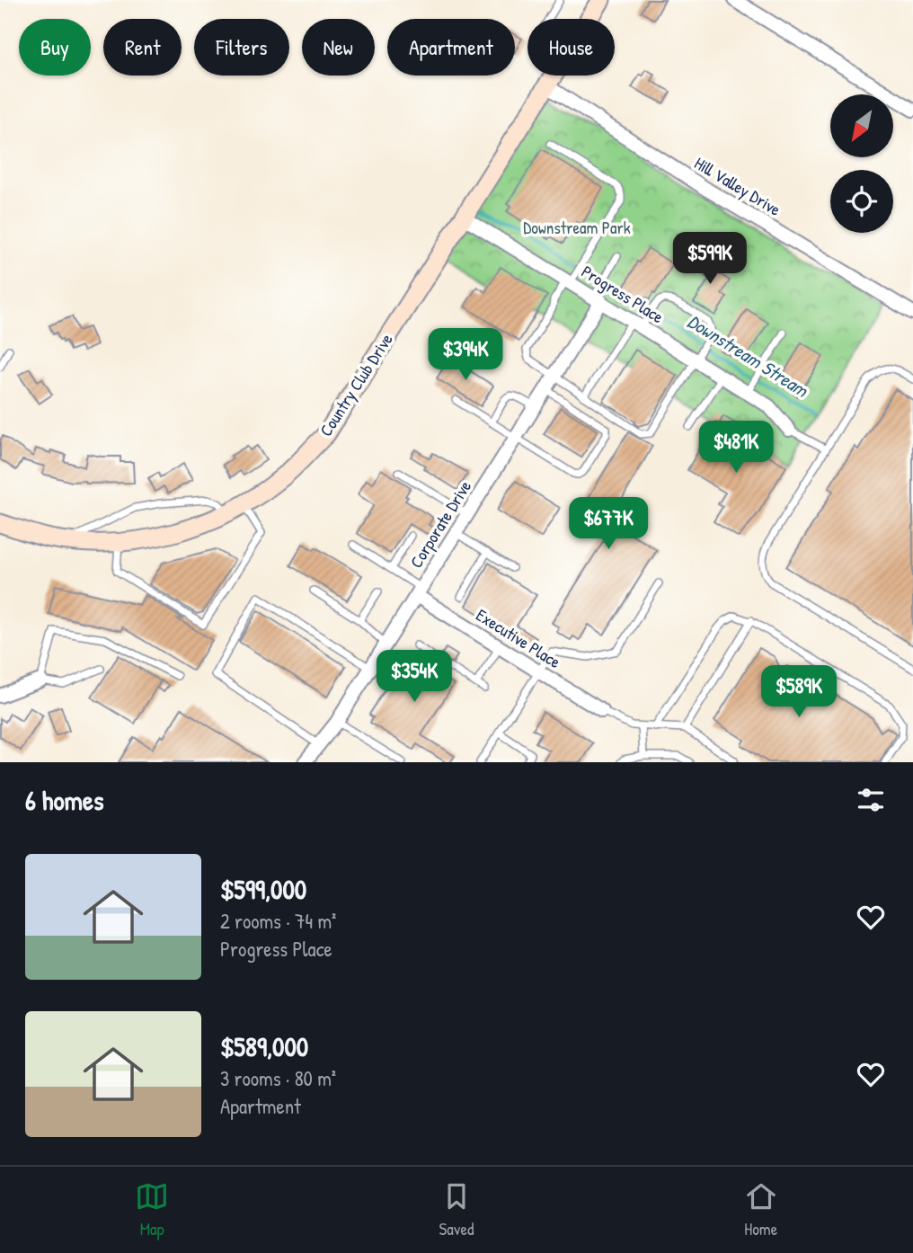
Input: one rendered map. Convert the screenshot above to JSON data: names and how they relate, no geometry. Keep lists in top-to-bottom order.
{
  "streets": {
    "street": [
      "Hill Valley Drive",
      "Progress Place",
      "Country Club Drive",
      "Corporate Drive",
      "Executive Place"
    ]
  },
  "crossings": [
    ["Hill Valley Drive", "Country Club Drive"],
    ["Progress Place", "Country Club Drive"],
    ["Progress Place", "Corporate Drive"],
    ["Corporate Drive", "Executive Place"]
  ],
  "water": ["Downstream Stream"],
  "parks": ["Downstream Park"],
  "north": "bottom left",
  "page": {
    "chip": [
      "Buy",
      "Rent",
      "Filters",
      "New",
      "Apartment",
      "House"
    ],
    "price": [
      "$599K",
      "$394K",
      "$481K",
      "$677K",
      "$354K",
      "$589K"
    ],
    "heading": "6 homes",
    "list": [
      {
        "name": "$599,000",
        "note": "2 rooms · 74 m² · Progress Place"
      },
      {
        "name": "$589,000",
        "note": "3 rooms · 80 m² · Apartment"
      }
    ],
    "tabs": ["Map", "Saved", "Home"]
  }
}
